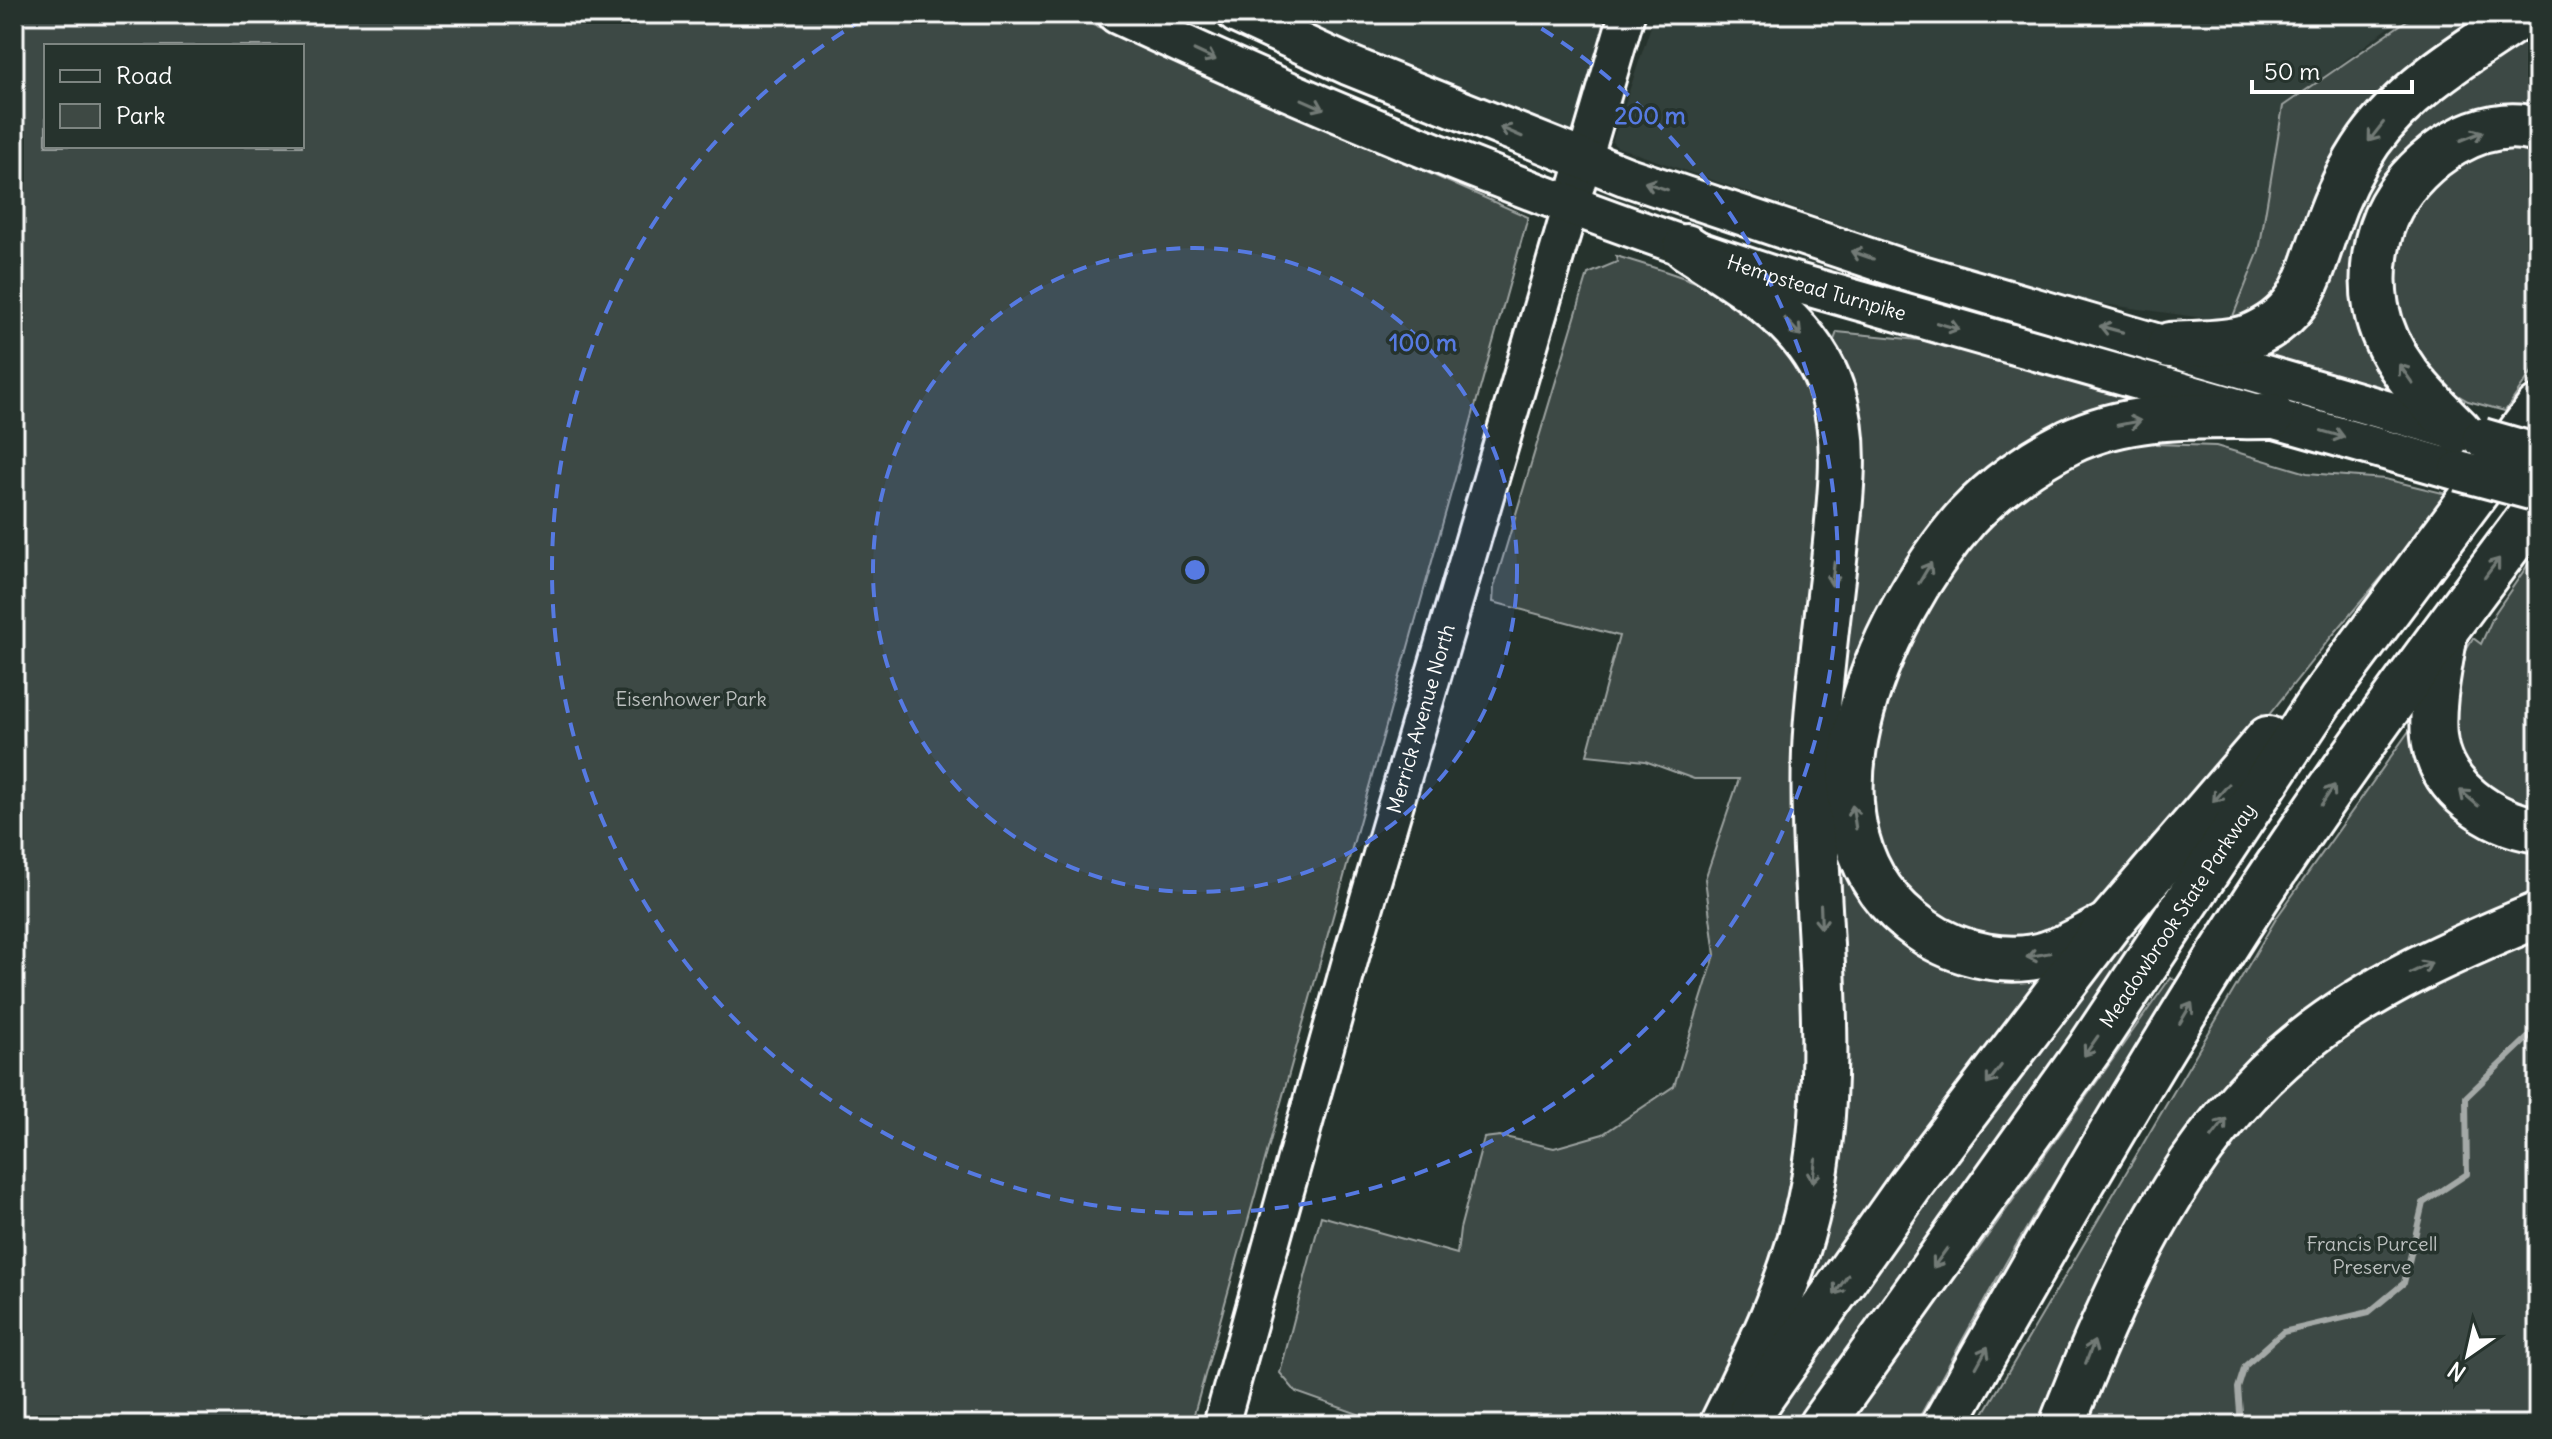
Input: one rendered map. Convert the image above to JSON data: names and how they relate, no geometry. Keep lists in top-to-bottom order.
{
  "streets": {
    "highway": ["Meadowbrook State Parkway"],
    "main road": ["Hempstead Turnpike", "Merrick Avenue North"]
  },
  "crossings": [
    ["Hempstead Turnpike", "Merrick Avenue North"]
  ],
  "parks": ["Eisenhower Park", "Francis Purcell Preserve"],
  "legend": ["Road", "Park"],
  "scale_bar": "50 m",
  "north": "bottom left",
  "rings": ["200 m", "100 m"]
}
